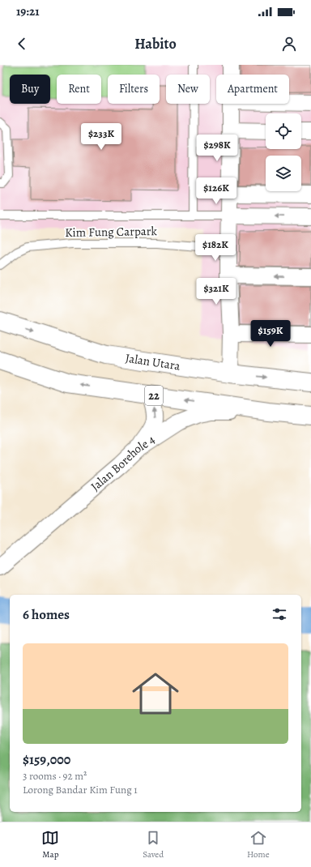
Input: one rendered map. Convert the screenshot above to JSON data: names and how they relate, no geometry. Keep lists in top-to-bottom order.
{
  "streets": {
    "highway": ["Jalan Utara", "22"],
    "street": ["Jalan Borehole 4"],
    "lane": ["Kim Fung Carpark"]
  },
  "crossings": [
    ["22", "Jalan Borehole 4"]
  ],
  "page": {
    "status": "19:21",
    "header": "Habito",
    "chip": [
      "Buy",
      "Rent",
      "Filters",
      "New",
      "Apartment"
    ],
    "price": [
      "$233K",
      "$298K",
      "$126K",
      "$182K",
      "$321K",
      "$159K"
    ],
    "heading": "6 homes",
    "list": [
      {
        "name": "$159,000",
        "note": "3 rooms · 92 m² · Lorong Bandar Kim Fung 1"
      }
    ],
    "tabs": ["Map", "Saved", "Home"]
  }
}
